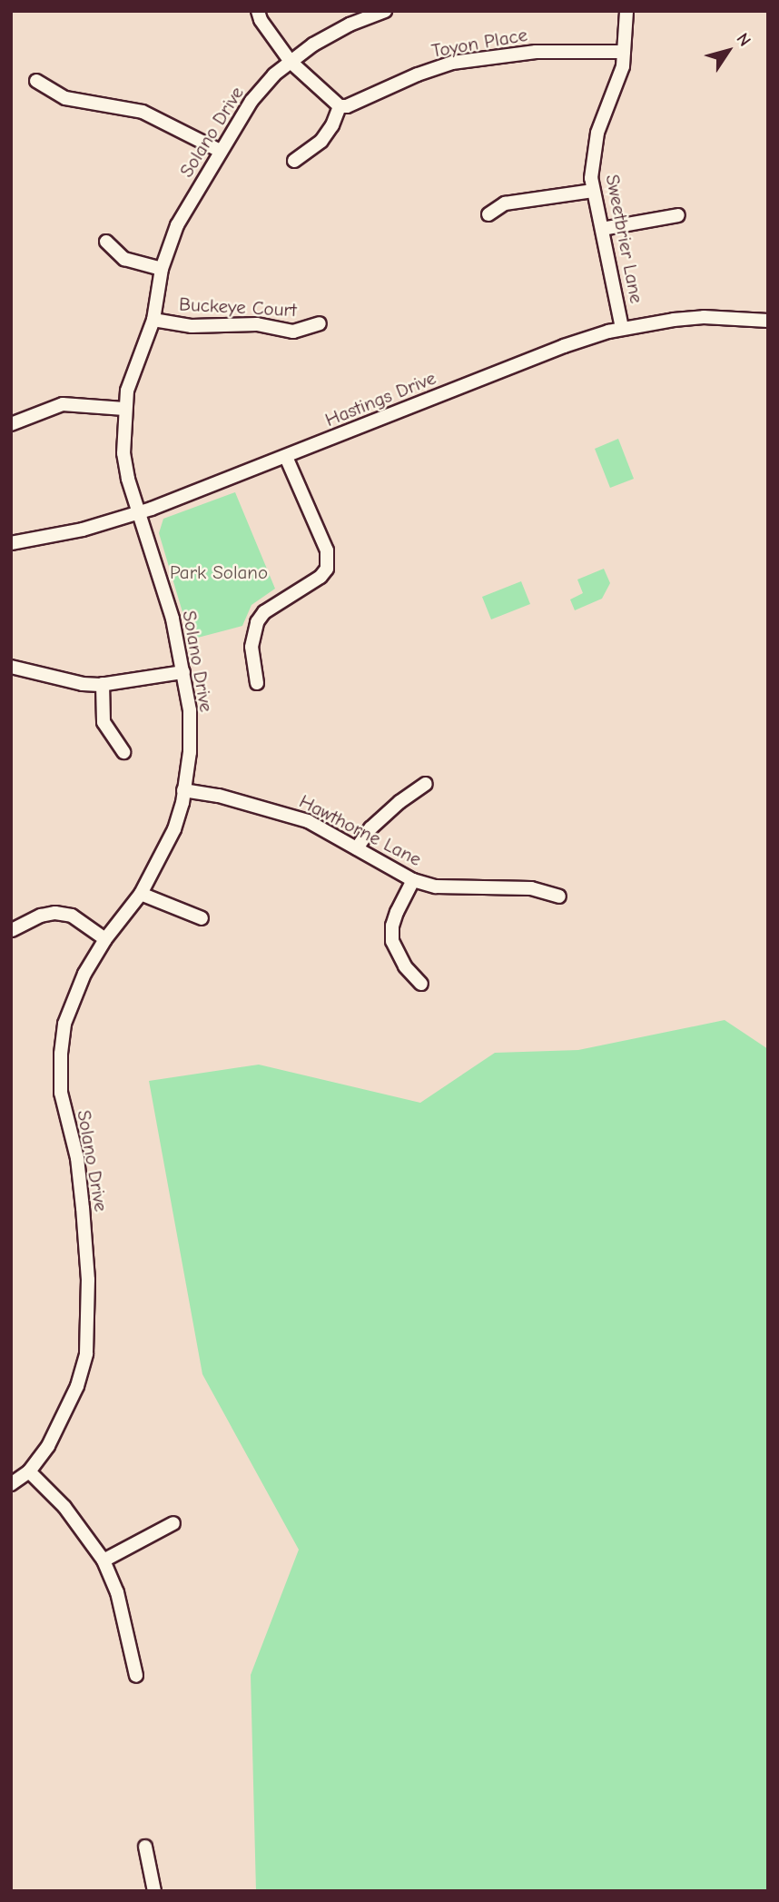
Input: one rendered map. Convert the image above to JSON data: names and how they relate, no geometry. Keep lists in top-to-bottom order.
{
  "streets": {
    "street": [
      "Toyon Place",
      "Solano Drive",
      "Sweetbrier Lane",
      "Buckeye Court",
      "Hastings Drive",
      "Hawthorne Lane"
    ]
  },
  "crossings": [
    ["Toyon Place", "Sweetbrier Lane"],
    ["Solano Drive", "Buckeye Court"],
    ["Solano Drive", "Hastings Drive"],
    ["Solano Drive", "Hawthorne Lane"],
    ["Sweetbrier Lane", "Hastings Drive"]
  ],
  "parks": ["Park Solano"],
  "north": "top right"
}
